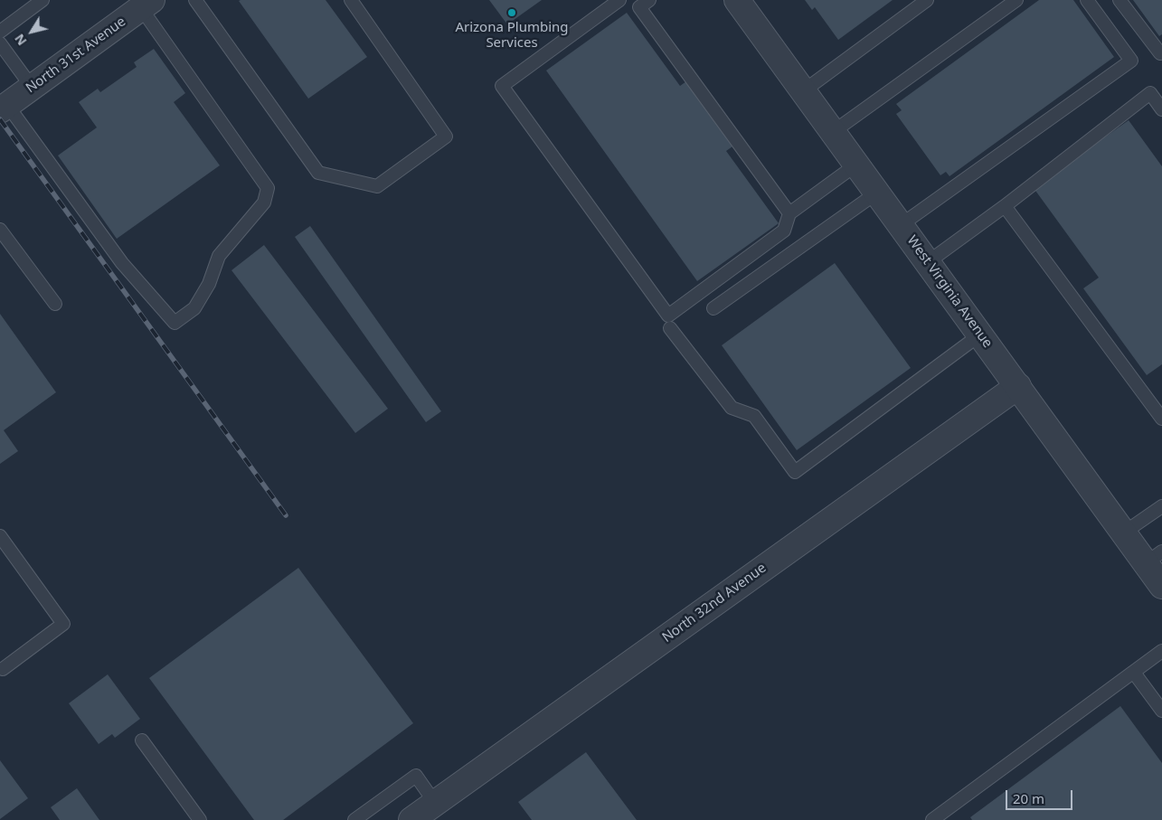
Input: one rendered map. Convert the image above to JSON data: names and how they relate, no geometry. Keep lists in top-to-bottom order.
{
  "streets": {
    "street": ["North 31st Avenue", "West Virginia Avenue", "North 32nd Avenue"]
  },
  "crossings": [
    ["West Virginia Avenue", "North 32nd Avenue"]
  ],
  "places": ["Arizona Plumbing Services"],
  "scale_bar": "20 m",
  "north": "bottom left"
}
